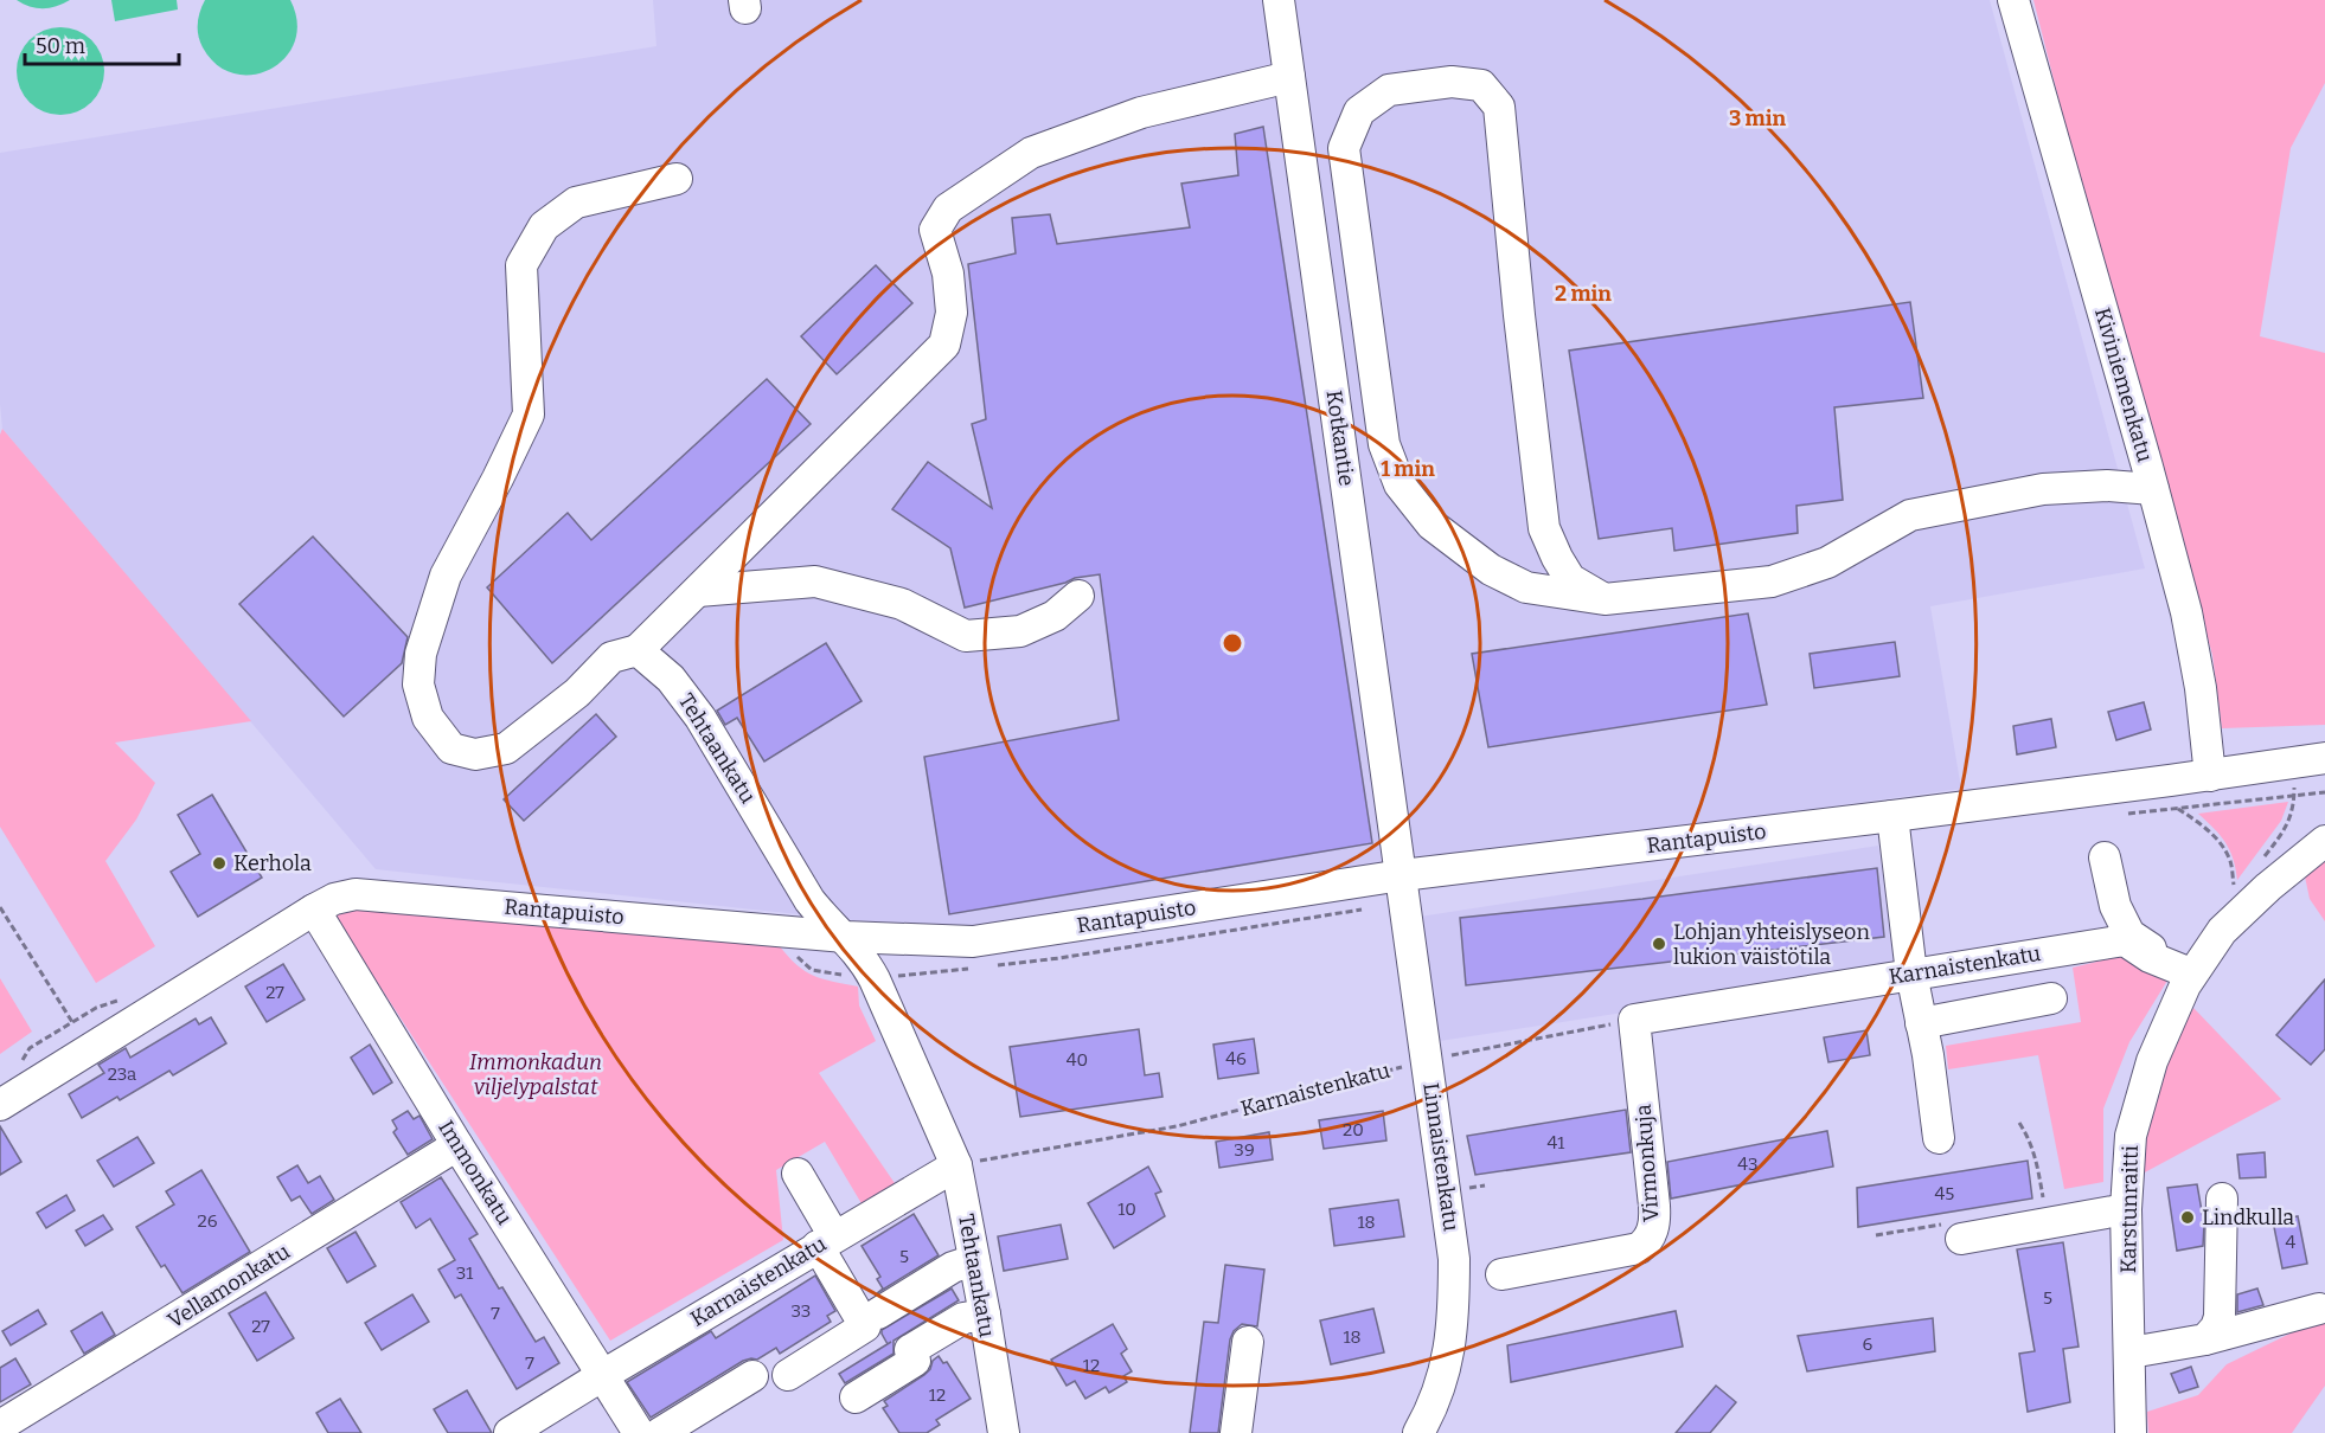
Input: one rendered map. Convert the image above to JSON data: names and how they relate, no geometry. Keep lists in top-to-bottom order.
{
  "streets": {
    "street": [
      "Kiviniemenkatu",
      "Kotkantie",
      "Tehtaankatu",
      "Rantapuisto",
      "Karnaistenkatu",
      "Linnaistenkatu",
      "Virmonkuja",
      "Immonkatu",
      "Karstunraitti",
      "Vellamonkatu"
    ]
  },
  "crossings": [
    ["Kiviniemenkatu", "Rantapuisto"],
    ["Kotkantie", "Rantapuisto"],
    ["Kotkantie", "Linnaistenkatu"],
    ["Tehtaankatu", "Rantapuisto"],
    ["Tehtaankatu", "Karnaistenkatu"],
    ["Rantapuisto", "Linnaistenkatu"],
    ["Rantapuisto", "Immonkatu"],
    ["Karnaistenkatu", "Linnaistenkatu"],
    ["Karnaistenkatu", "Virmonkuja"],
    ["Karnaistenkatu", "Immonkatu"],
    ["Karnaistenkatu", "Karstunraitti"],
    ["Immonkatu", "Vellamonkatu"]
  ],
  "parks": ["Immonkadun viljelypalstat"],
  "places": ["Kerhola", "Lohjan yhteislyseon lukion väistötila", "Lindkulla"],
  "house_numbers": [
    "27",
    "46",
    "40",
    "23a",
    "20",
    "41",
    "39",
    "43",
    "45",
    "10",
    "26",
    "18",
    "4",
    "5",
    "31",
    "5",
    "33",
    "7",
    "27",
    "18",
    "6",
    "7",
    "12",
    "12"
  ],
  "scale_bar": "50 m",
  "rings": ["3 min", "2 min", "1 min"]
}
